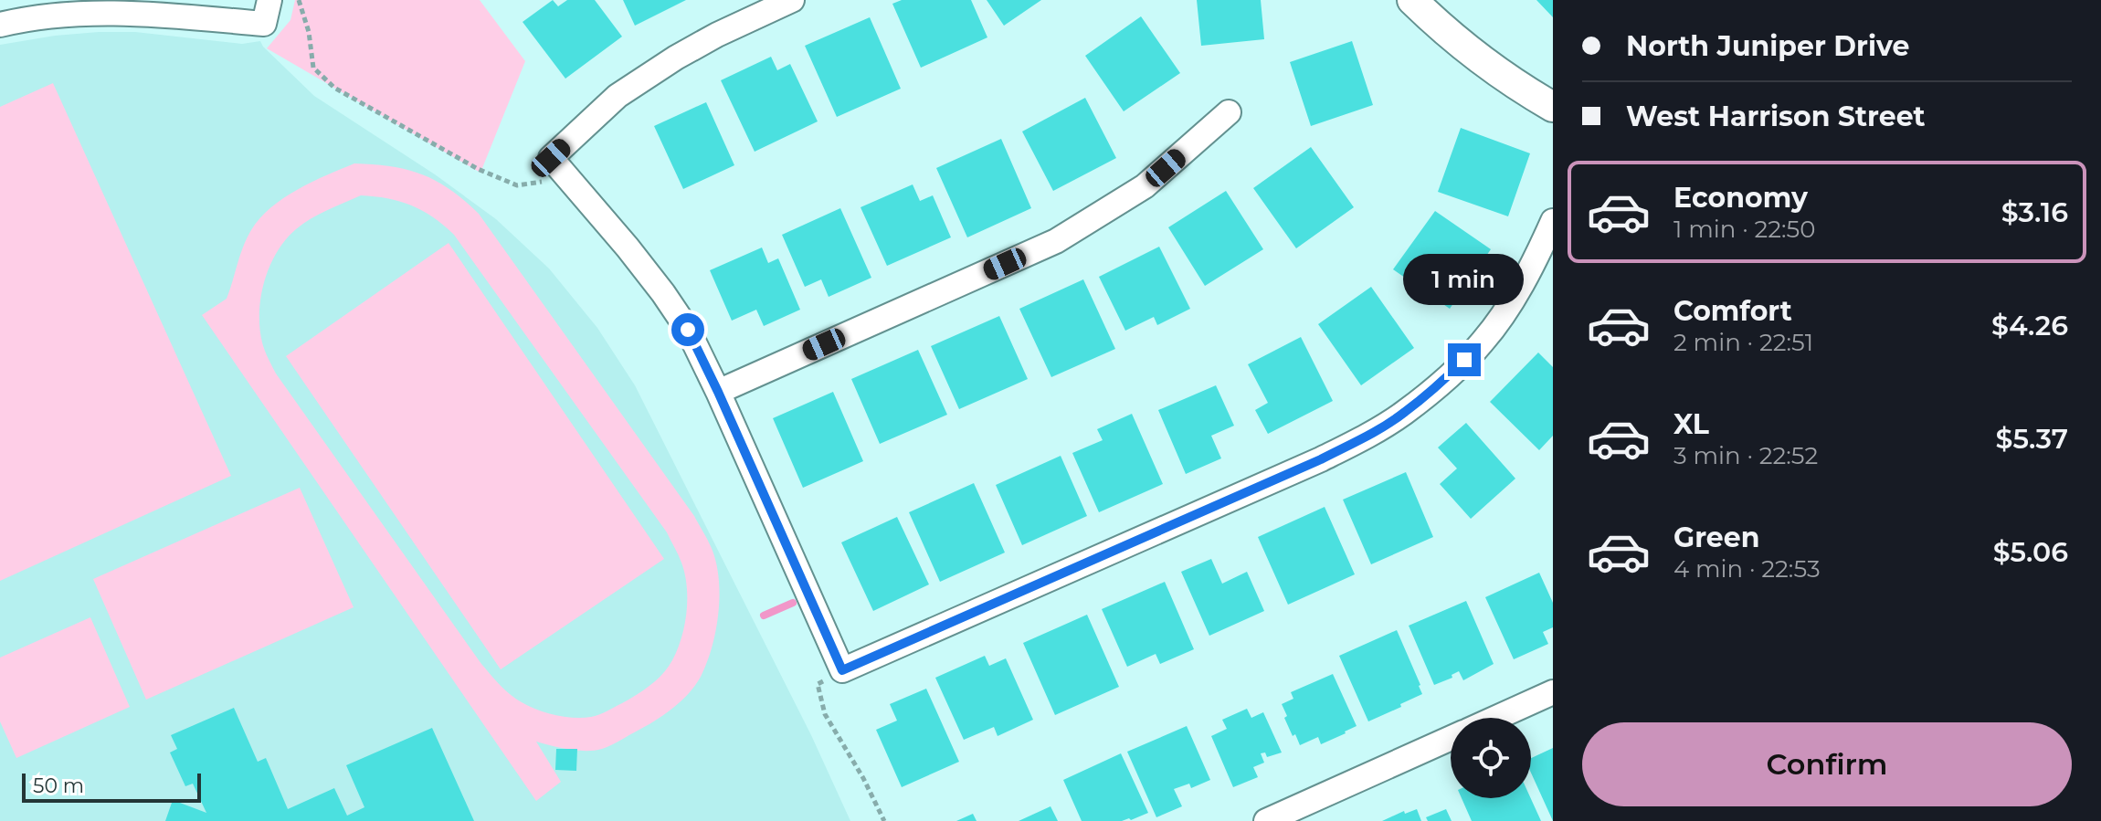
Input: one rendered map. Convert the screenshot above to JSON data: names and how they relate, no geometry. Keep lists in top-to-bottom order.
{
  "scale_bar": "50 m",
  "page": {
    "banner": ["North Juniper Drive", "West Harrison Street"],
    "list": [
      {
        "name": "Economy",
        "note": "1 min · 22:50",
        "value": "$3.16"
      },
      {
        "name": "Comfort",
        "note": "2 min · 22:51",
        "value": "$4.26"
      },
      {
        "name": "XL",
        "note": "3 min · 22:52",
        "value": "$5.37"
      },
      {
        "name": "Green",
        "note": "4 min · 22:53",
        "value": "$5.06"
      }
    ],
    "bubble": "1 min",
    "buttons": "Confirm",
    "scale": "50 m"
  }
}
